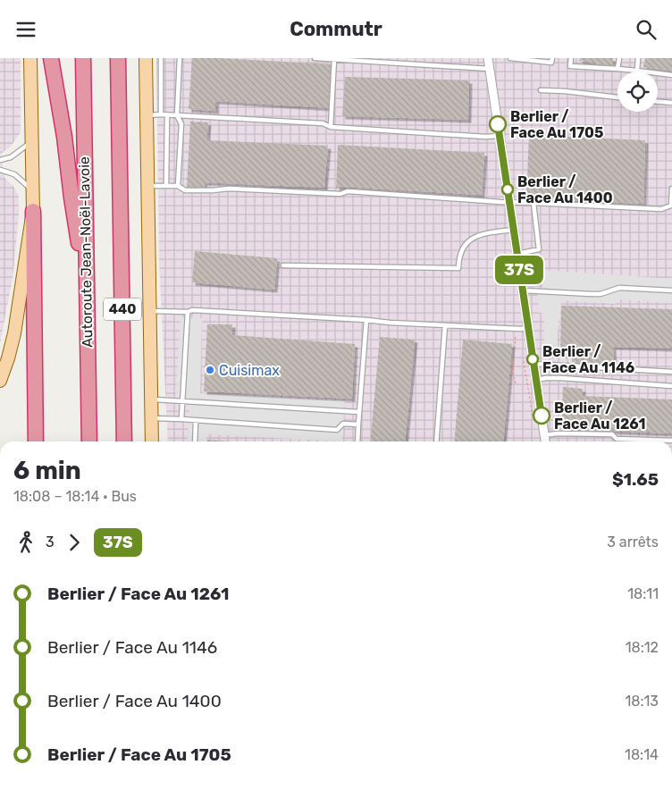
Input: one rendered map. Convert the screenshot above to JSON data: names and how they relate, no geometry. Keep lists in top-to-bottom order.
{
  "streets": {
    "highway": ["Autoroute Jean-Noël-Lavoie", "440"]
  },
  "places": [
    "Berlier / Face Au 1705",
    "Berlier / Face Au 1400",
    "Berlier / Face Au 1146",
    "Cuisimax",
    "Berlier / Face Au 1261"
  ],
  "lines": ["bus line 37S"],
  "page": {
    "header": "Commutr",
    "on_map": "37S",
    "heading": ["6 min", "18:08 – 18:14 · Bus", "$1.65"],
    "legs": ["3", "37S", "3 arrêts"],
    "list": [
      {
        "name": "Berlier / Face Au 1261",
        "value": "18:11"
      },
      {
        "name": "Berlier / Face Au 1146",
        "value": "18:12"
      },
      {
        "name": "Berlier / Face Au 1400",
        "value": "18:13"
      },
      {
        "name": "Berlier / Face Au 1705",
        "value": "18:14"
      }
    ]
  }
}
